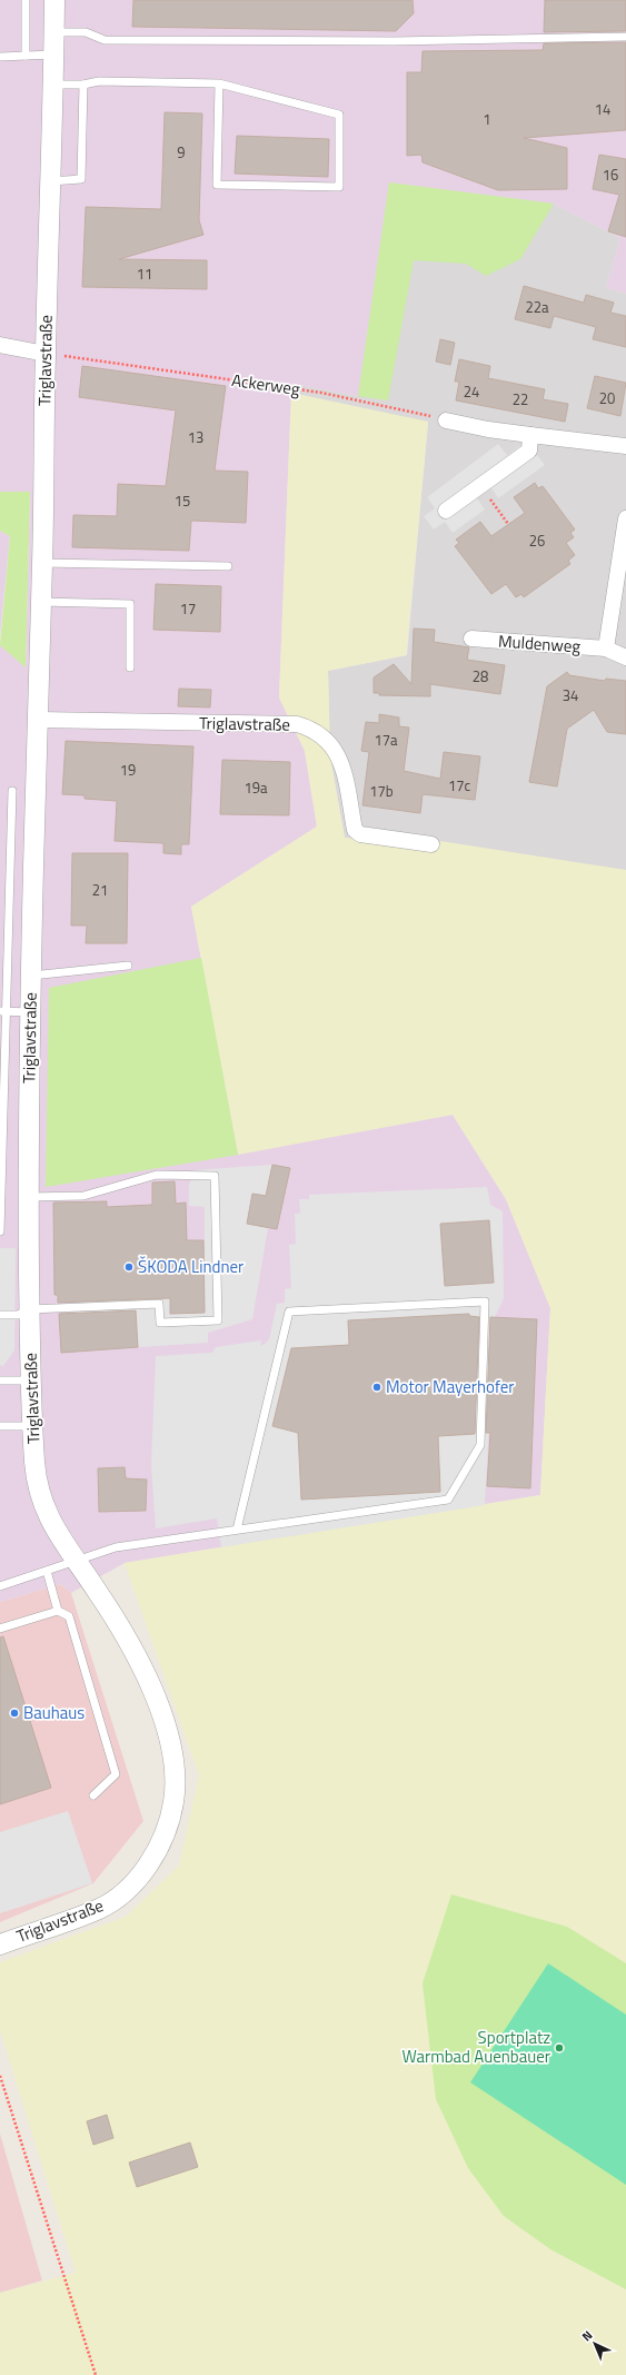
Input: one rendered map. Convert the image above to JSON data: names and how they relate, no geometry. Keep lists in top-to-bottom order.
{
  "streets": {
    "street": ["Triglavstraße", "Muldenweg"],
    "path": ["Ackerweg"]
  },
  "crossings": [
    ["Triglavstraße", "Ackerweg"]
  ],
  "places": [
    "ŠKODA Lindner",
    "Motor Mayerhofer",
    "Bauhaus",
    "Sportplatz Warmbad Auenbauer"
  ],
  "house_numbers": [
    "14",
    "1",
    "9",
    "16",
    "11",
    "22a",
    "24",
    "20",
    "22",
    "13",
    "15",
    "26",
    "17",
    "28",
    "34",
    "17a",
    "19",
    "17c",
    "19a",
    "17b",
    "21"
  ],
  "north": "top left"
}
